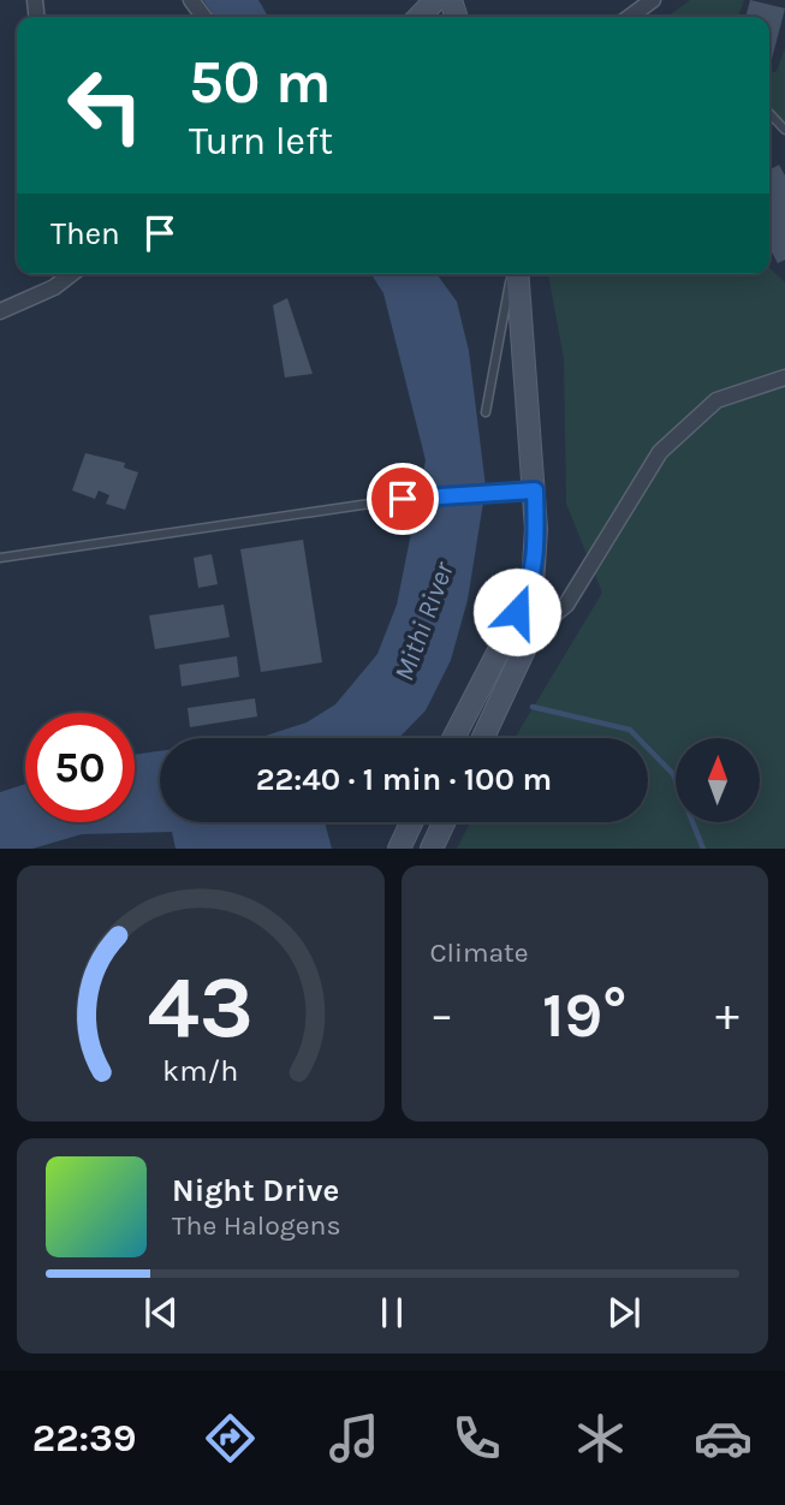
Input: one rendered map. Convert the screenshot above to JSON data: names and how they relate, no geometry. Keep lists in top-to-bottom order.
{
  "water": ["Mithi River"],
  "north": "top",
  "page": {
    "turn": ["50 m", "Turn left"],
    "then": "Then",
    "limit": "50",
    "trip": "22:40 · 1 min · 100 m",
    "tile": "Climate",
    "heat": ["−", "19°", "+"],
    "song": ["Night Drive", "The Halogens"],
    "tabs": "22:39",
    "gauge": ["43", "km/h"]
  }
}
